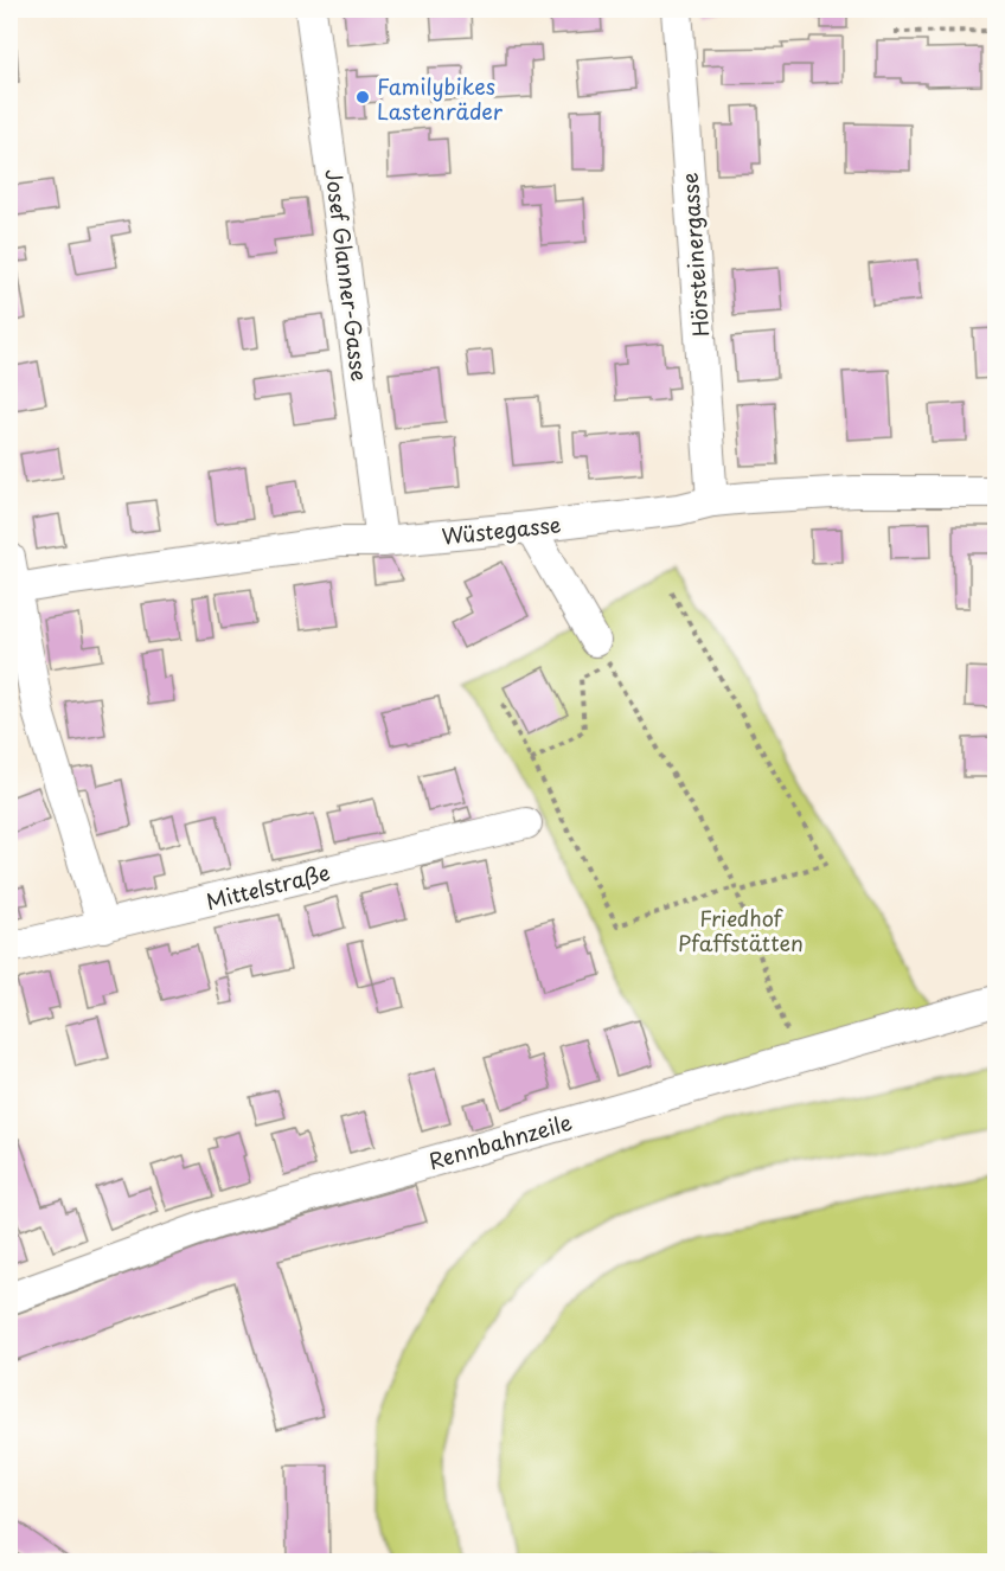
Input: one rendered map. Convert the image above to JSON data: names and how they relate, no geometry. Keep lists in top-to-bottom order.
{
  "streets": {
    "street": [
      "Hörsteinergasse",
      "Josef Glanner-Gasse",
      "Wüstegasse",
      "Mittelstraße",
      "Rennbahnzeile"
    ]
  },
  "crossings": [
    ["Hörsteinergasse", "Wüstegasse"],
    ["Josef Glanner-Gasse", "Wüstegasse"]
  ],
  "parks": ["Friedhof Pfaffstätten"],
  "places": ["Familybikes Lastenräder"]
}
